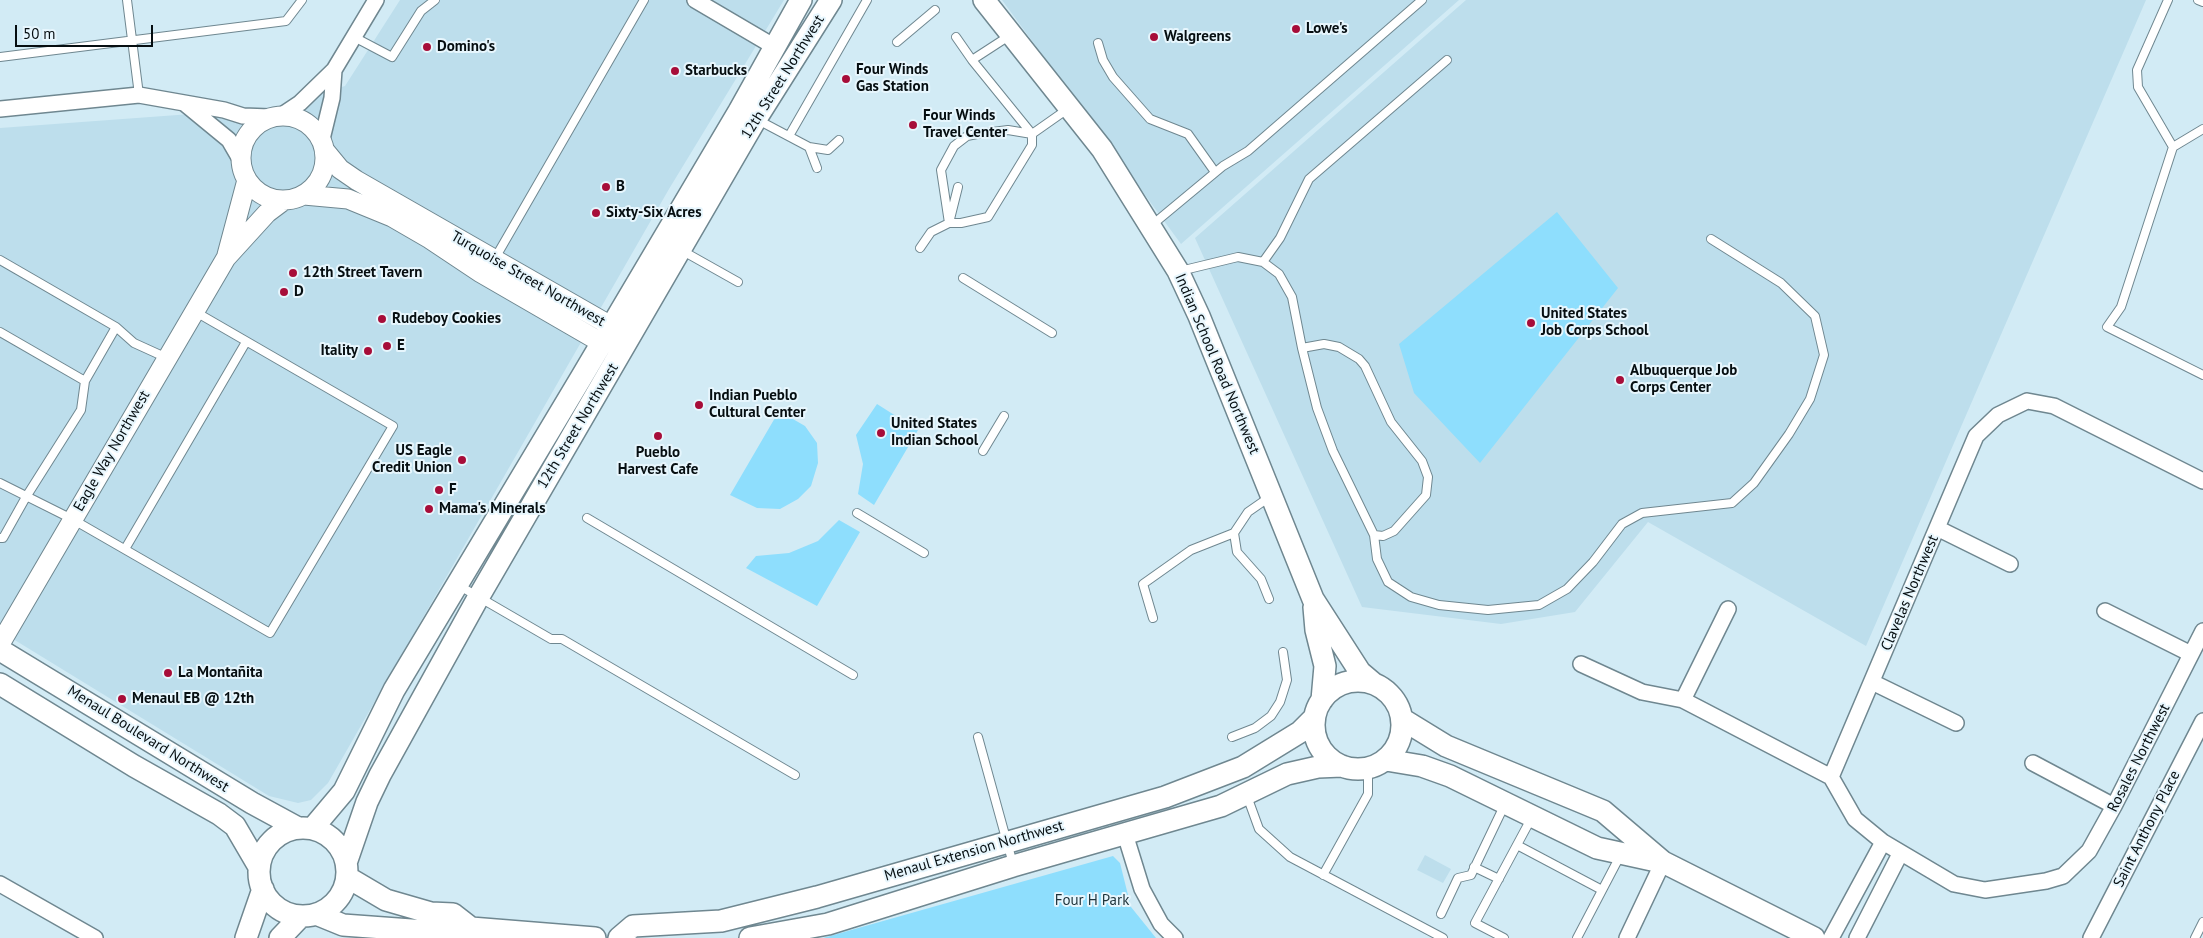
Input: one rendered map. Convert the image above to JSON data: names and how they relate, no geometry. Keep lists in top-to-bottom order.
{
  "streets": {
    "main road": [
      "12th Street Northwest",
      "Indian School Road Northwest",
      "Menaul Boulevard Northwest",
      "Menaul Extension Northwest"
    ],
    "street": [
      "Turquoise Street Northwest",
      "Eagle Way Northwest",
      "Clavelas Northwest",
      "Rosales Northwest",
      "Saint Anthony Place"
    ]
  },
  "crossings": [
    ["12th Street Northwest", "Turquoise Street Northwest"],
    ["12th Street Northwest", "Menaul Boulevard Northwest"],
    ["Turquoise Street Northwest", "Eagle Way Northwest"],
    ["Indian School Road Northwest", "Menaul Extension Northwest"]
  ],
  "parks": ["Four H Park"],
  "places": [
    "Lowe's",
    "Walgreens",
    "Domino's",
    "Starbucks",
    "Four Winds Gas Station",
    "Four Winds Travel Center",
    "B",
    "Sixty-Six Acres",
    "12th Street Tavern",
    "D",
    "Rudeboy Cookies",
    "United States Job Corps School",
    "E",
    "Itality",
    "Albuquerque Job Corps Center",
    "Indian Pueblo Cultural Center",
    "United States Indian School",
    "Pueblo Harvest Cafe",
    "US Eagle Credit Union",
    "F",
    "Mama's Minerals",
    "La Montañita",
    "Menaul EB @ 12th"
  ],
  "scale_bar": "50 m"
}
